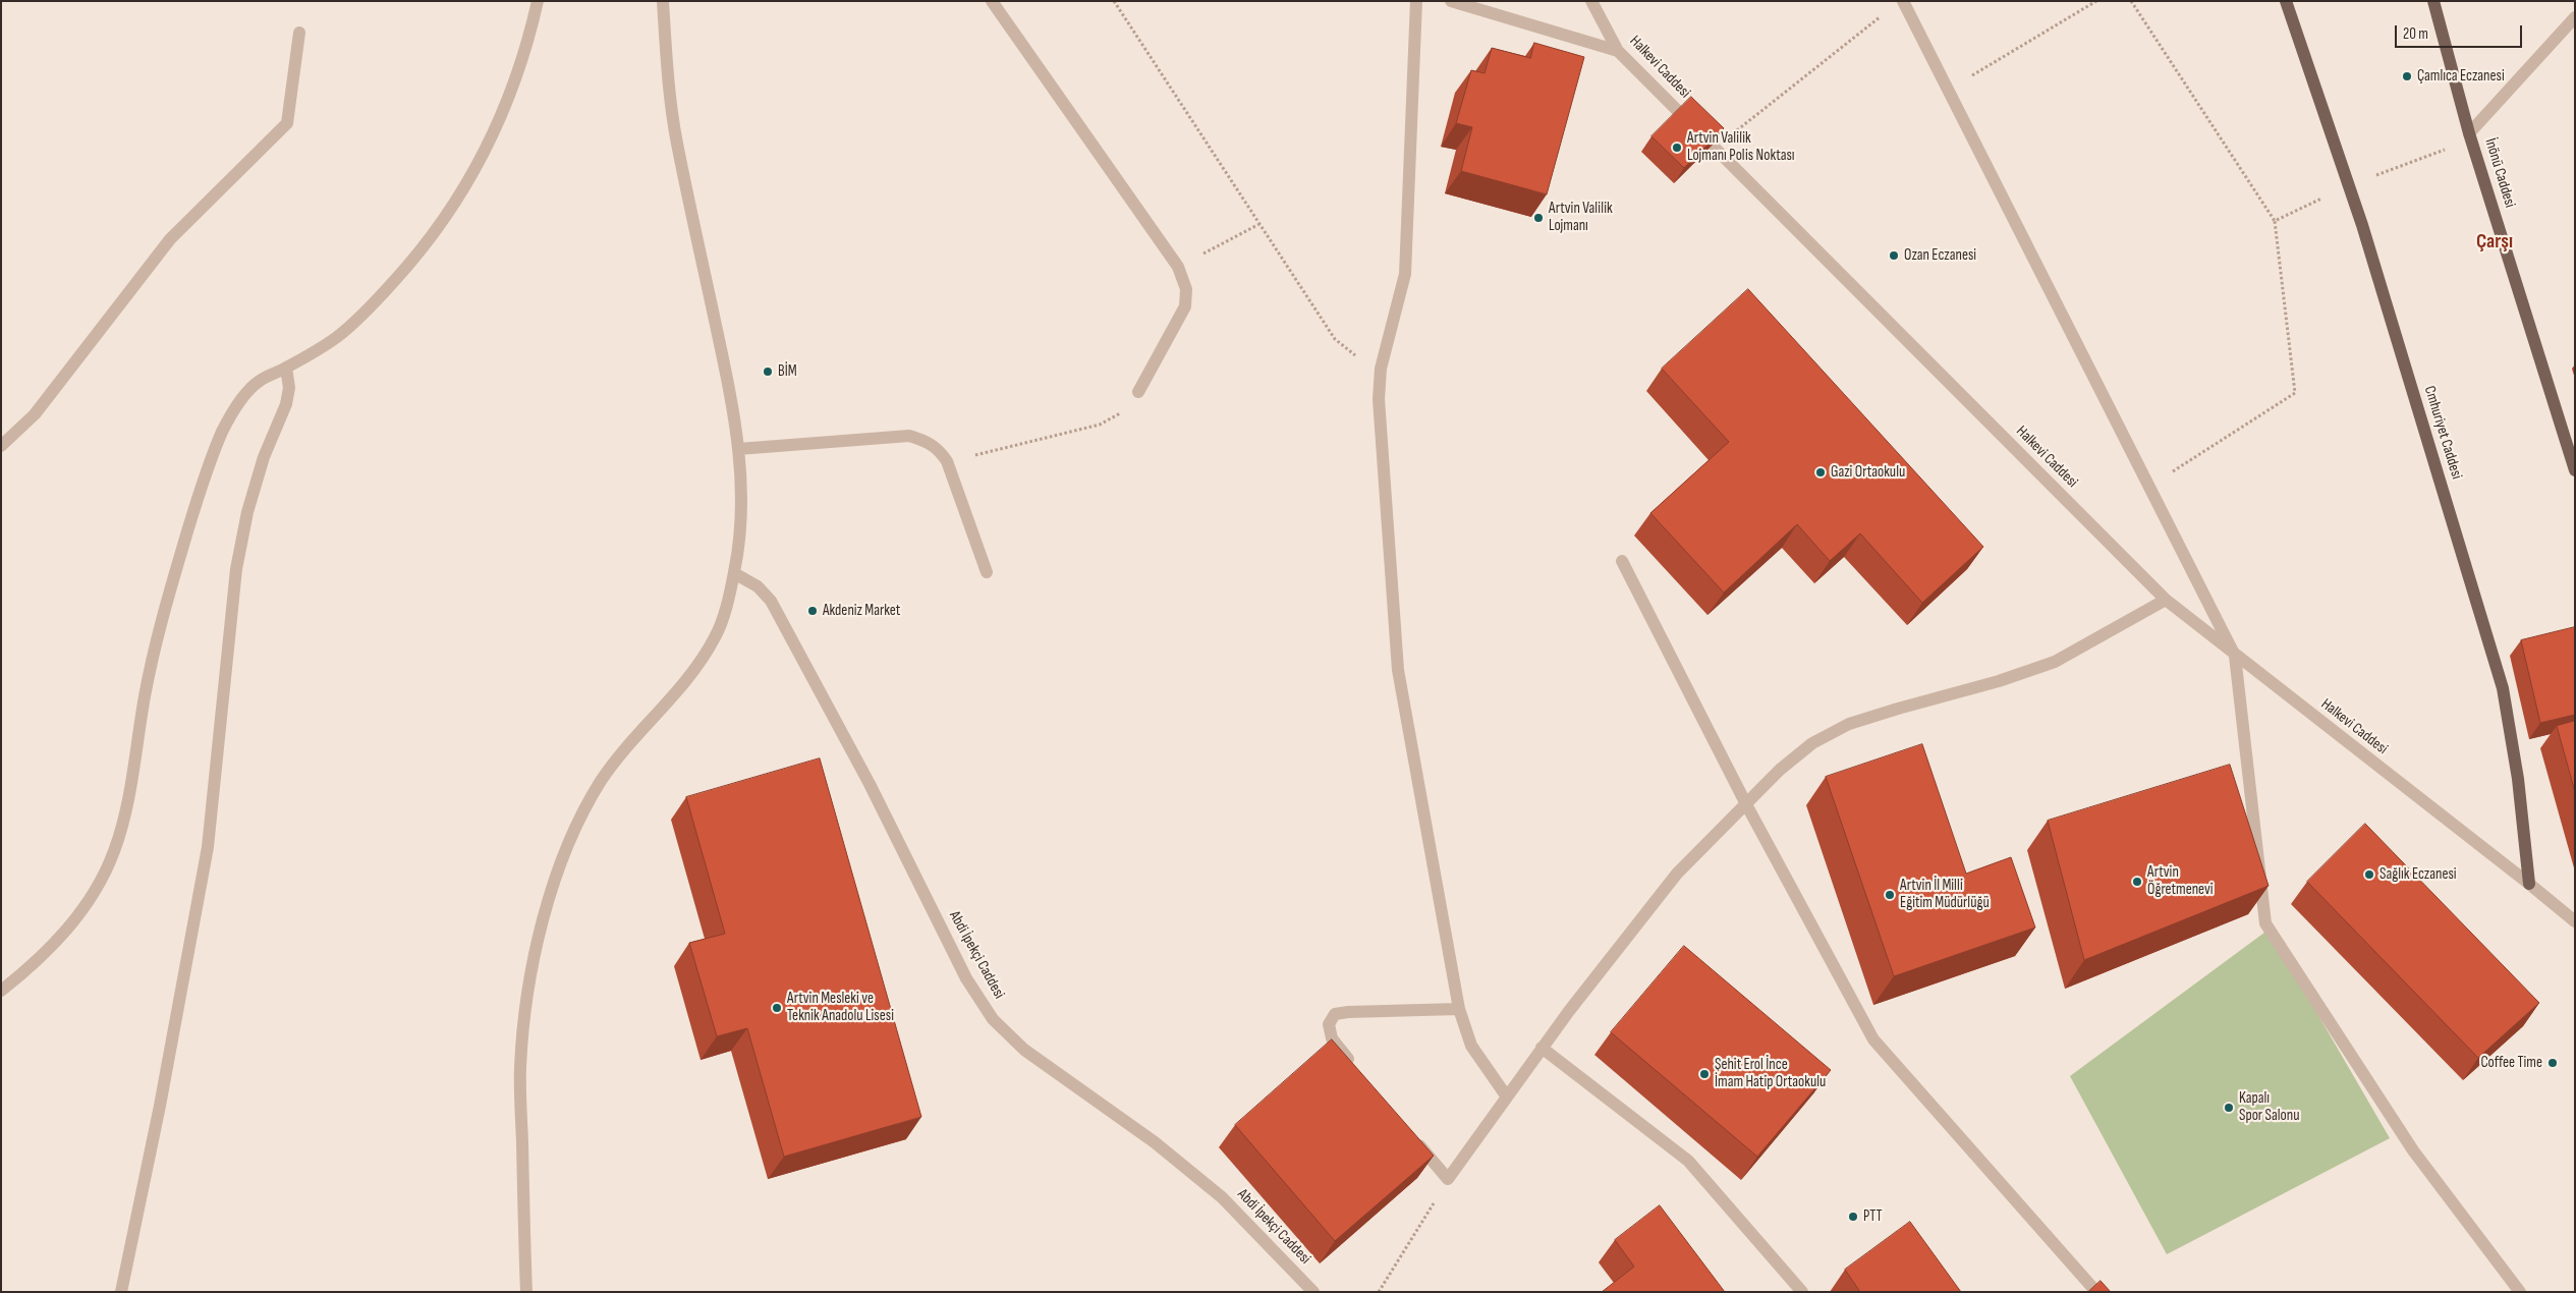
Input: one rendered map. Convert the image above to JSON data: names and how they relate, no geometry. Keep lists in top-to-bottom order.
{
  "streets": {
    "main road": ["İnönü Caddesi", "Cmhuriyet Caddesi"],
    "street": ["Halkevi Caddesi", "Abdi İpekçi Caddesi"]
  },
  "crossings": [
    ["Halkevi Caddesi", "Cmhuriyet Caddesi"]
  ],
  "districts": ["Çarşı"],
  "places": [
    "Çamlıca Eczanesi",
    "Artvin Valilik Lojmanı Polis Noktası",
    "Artvin Valilik Lojmanı",
    "Ozan Eczanesi",
    "BİM",
    "Gazi Ortaokulu",
    "Akdeniz Market",
    "Sağlık Eczanesi",
    "Artvin Öğretmenevi",
    "Artvin İl Milli Eğitim Müdürlüğü",
    "Artvin Mesleki ve Teknik Anadolu Lisesi",
    "Coffee Time",
    "Şehit Erol İnce İmam Hatip Ortaokulu",
    "Kapalı Spor Salonu",
    "PTT"
  ],
  "scale_bar": "20 m"
}
